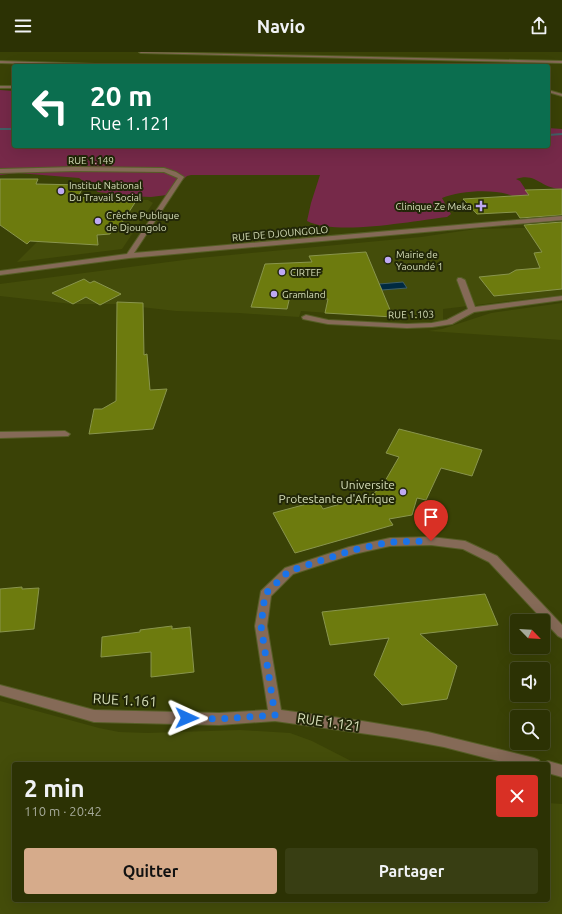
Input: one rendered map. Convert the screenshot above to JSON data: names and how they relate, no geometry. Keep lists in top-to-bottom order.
{
  "streets": {
    "street": [
      "RUE 1.149",
      "RUE DE DJOUNGOLO",
      "RUE 1.103",
      "RUE 1.161",
      "RUE 1.121"
    ]
  },
  "crossings": [
    ["RUE 1.149", "RUE DE DJOUNGOLO"],
    ["RUE 1.161", "RUE 1.121"]
  ],
  "places": {
    "other": [
      "Institut National Du Travail Social",
      "Crêche Publique de Djoungolo",
      "Mairie de Yaoundé 1",
      "CIRTEF",
      "Gramland",
      "Universite Protestante d'Afrique"
    ],
    "health": ["Clinique Ze Meka"]
  },
  "north": "bottom right",
  "page": {
    "header": "Navio",
    "turn": ["20 m", "Rue 1.121"],
    "heading": ["2 min", "110 m · 20:42"],
    "buttons": ["Quitter", "Partager"]
  }
}
